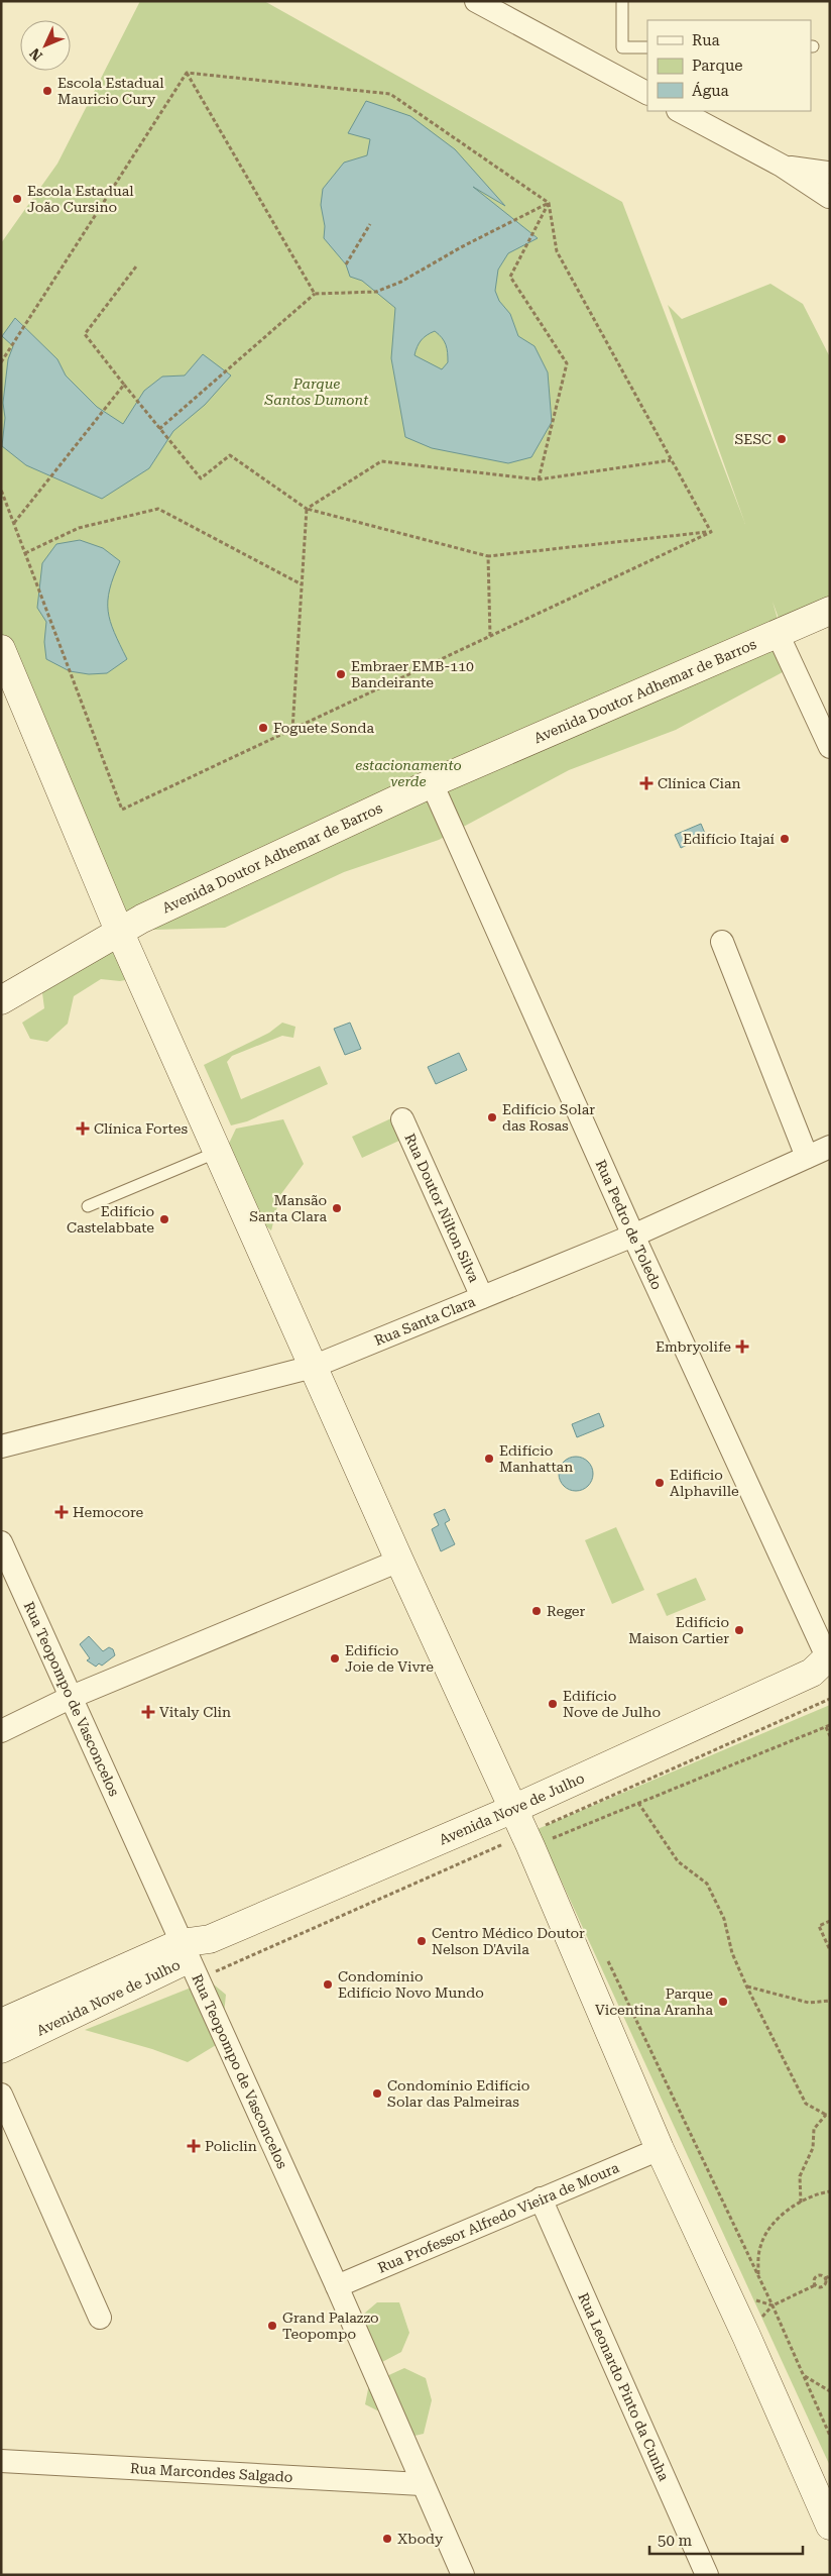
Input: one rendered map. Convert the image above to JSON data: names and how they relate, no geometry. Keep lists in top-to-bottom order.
{
  "streets": {
    "main road": ["Avenida Doutor Adhemar de Barros", "Avenida Nove de Julho"],
    "street": [
      "Rua Doutor Nilton Silva",
      "Rua Pedro de Toledo",
      "Rua Santa Clara",
      "Rua Teopompo de Vasconcelos",
      "Rua Professor Alfredo Vieira de Moura",
      "Rua Leonardo Pinto da Cunha",
      "Rua Marcondes Salgado"
    ]
  },
  "crossings": [
    ["Avenida Doutor Adhemar de Barros", "Rua Pedro de Toledo"],
    ["Rua Doutor Nilton Silva", "Rua Santa Clara"],
    ["Rua Pedro de Toledo", "Rua Santa Clara"],
    ["Rua Pedro de Toledo", "Avenida Nove de Julho"],
    ["Rua Teopompo de Vasconcelos", "Avenida Nove de Julho"],
    ["Rua Teopompo de Vasconcelos", "Rua Professor Alfredo Vieira de Moura"],
    ["Rua Teopompo de Vasconcelos", "Rua Marcondes Salgado"],
    ["Rua Professor Alfredo Vieira de Moura", "Rua Leonardo Pinto da Cunha"]
  ],
  "parks": ["Parque Santos Dumont", "estacionamento verde"],
  "places": {
    "other": [
      "Escola Estadual Mauricio Cury",
      "Escola Estadual João Cursino",
      "SESC",
      "Embraer EMB-110 Bandeirante",
      "Foguete Sonda",
      "Edifício Itajaí",
      "Edifício Solar das Rosas",
      "Mansão Santa Clara",
      "Edifício Castelabbate",
      "Edifício Manhattan",
      "Edificio Alphaville",
      "Reger",
      "Edifício Maison Cartier",
      "Edifício Joie de Vivre",
      "Edifício Nove de Julho",
      "Centro Médico Doutor Nelson D'Avila",
      "Condomínio Edifício Novo Mundo",
      "Parque Vicentina Aranha",
      "Condomínio Edifício Solar das Palmeiras",
      "Grand Palazzo Teopompo",
      "Xbody"
    ],
    "health": [
      "Clínica Cian",
      "Clínica Fortes",
      "Embryolife",
      "Hemocore",
      "Vitaly Clin",
      "Policlin"
    ]
  },
  "legend": ["Rua", "Parque", "Água"],
  "scale_bar": "50 m",
  "north": "bottom left"
}
